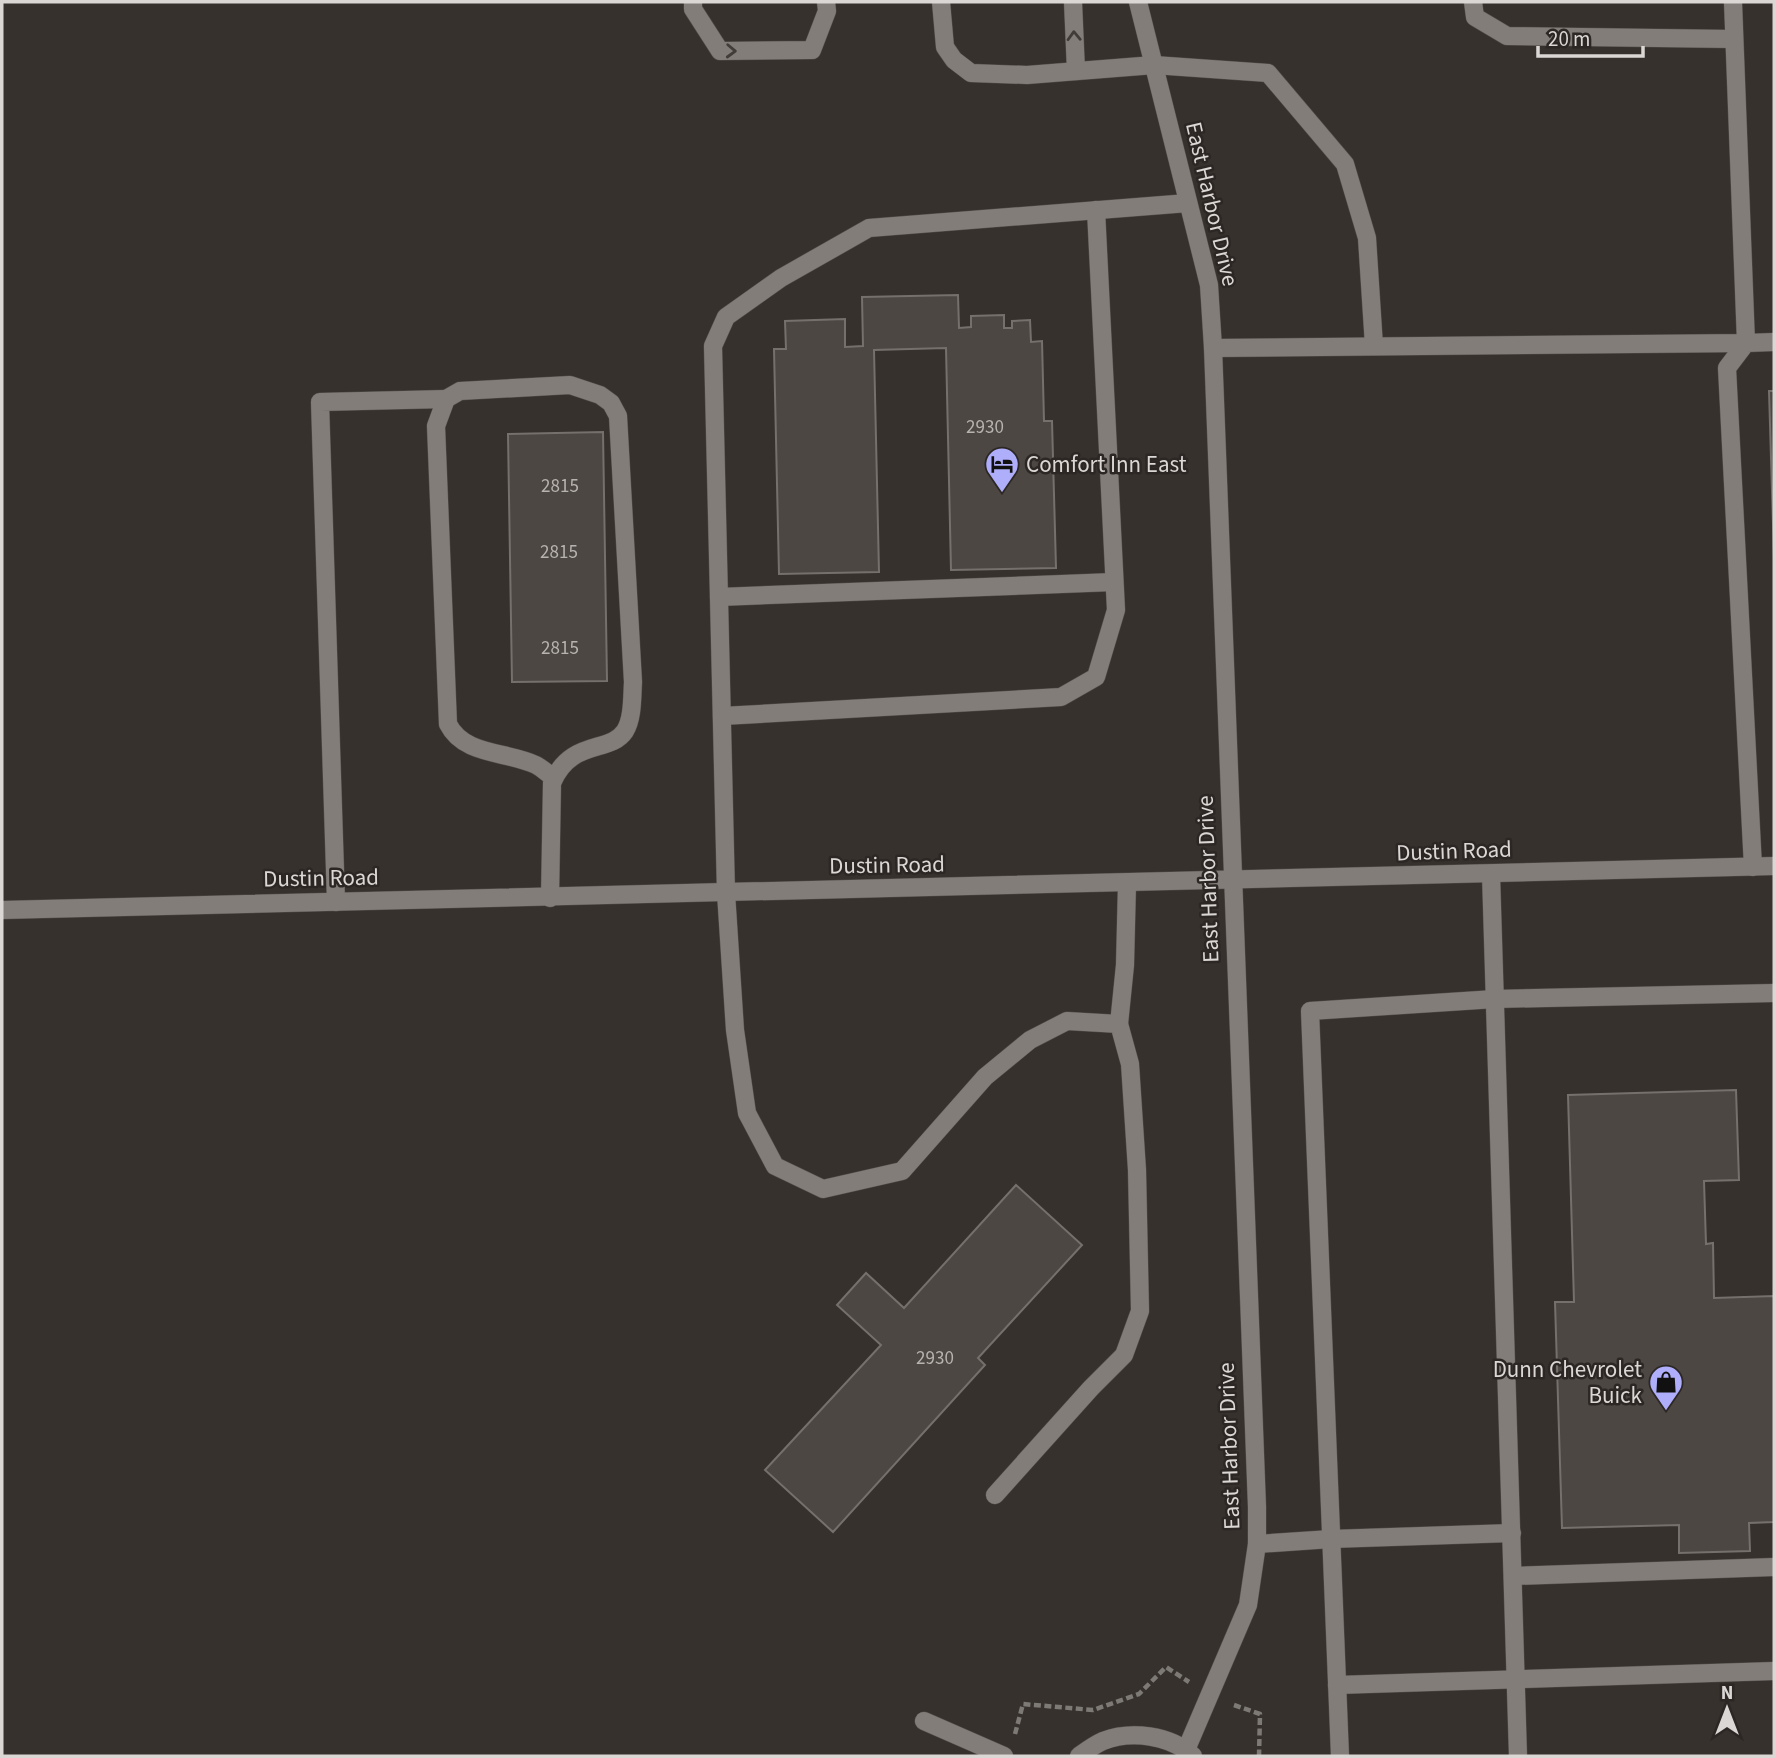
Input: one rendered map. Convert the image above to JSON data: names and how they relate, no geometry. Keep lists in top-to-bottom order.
{
  "streets": {
    "street": ["East Harbor Drive", "Dustin Road"]
  },
  "crossings": [
    ["East Harbor Drive", "Dustin Road"]
  ],
  "places": {
    "hotel": ["Comfort Inn East"],
    "shop": ["Dunn Chevrolet Buick"]
  },
  "house_numbers": [
    "2930",
    "2815",
    "2815",
    "2815",
    "2930"
  ],
  "scale_bar": "20 m",
  "north": "top"
}
